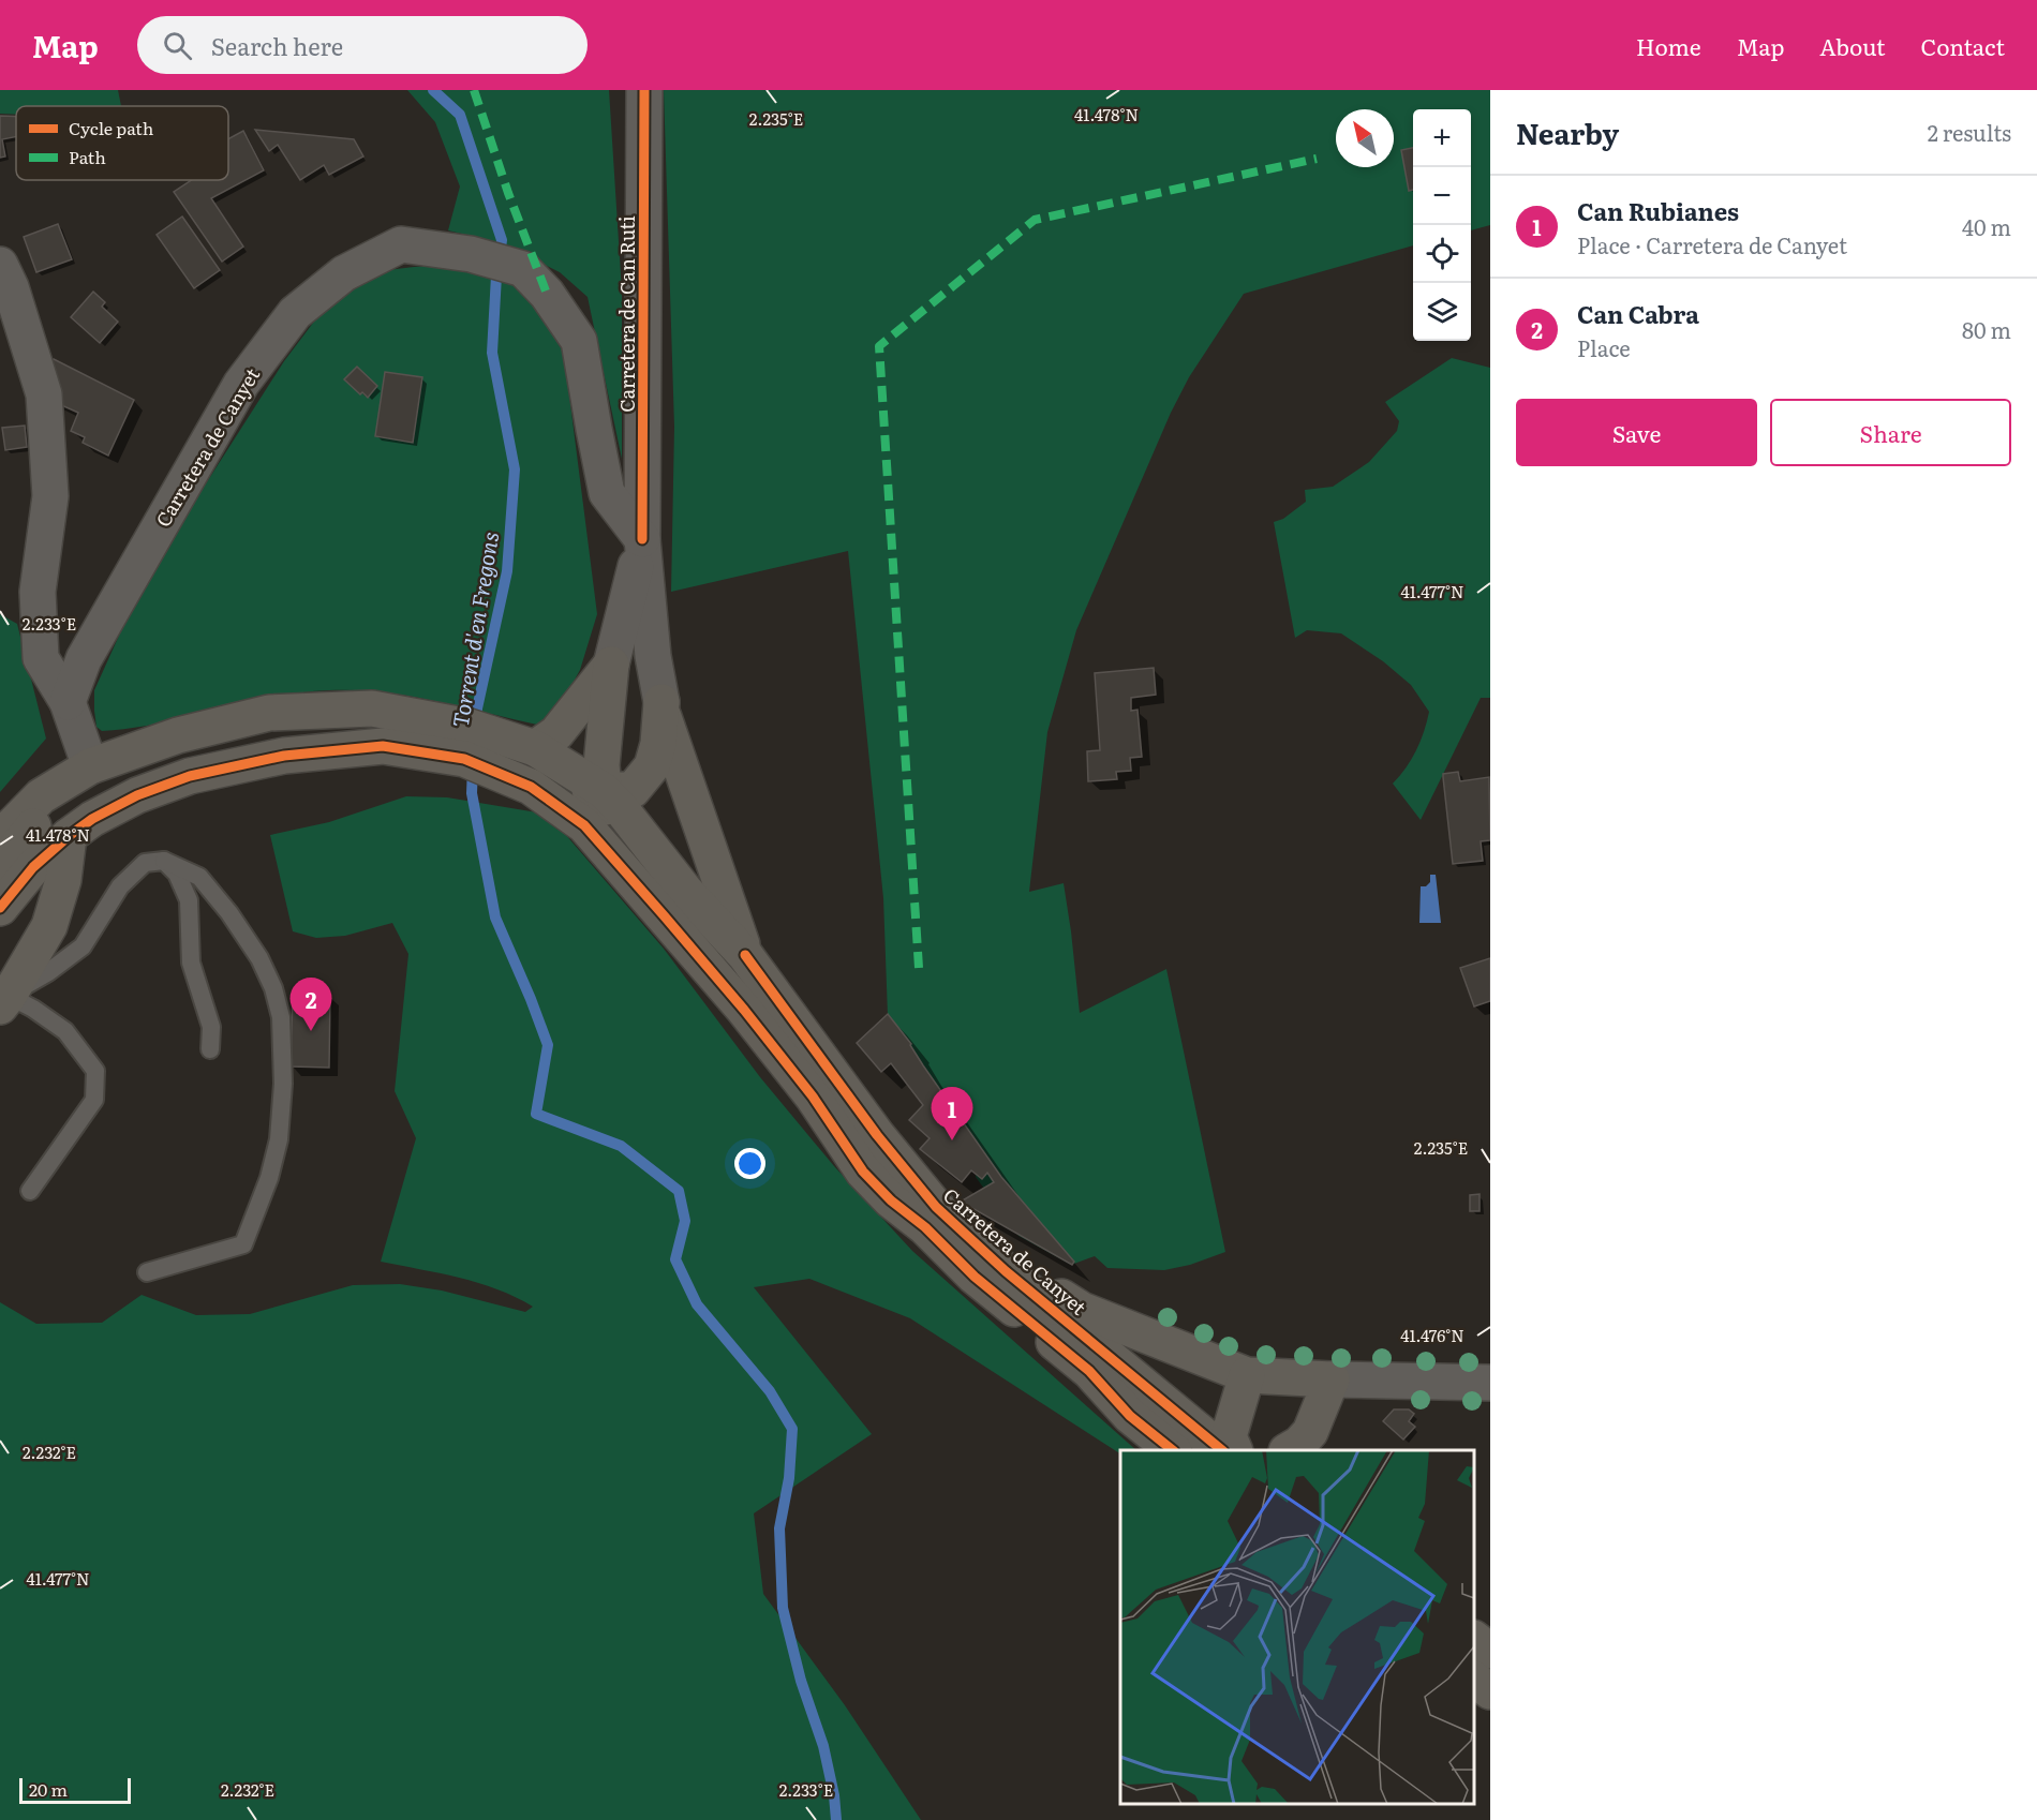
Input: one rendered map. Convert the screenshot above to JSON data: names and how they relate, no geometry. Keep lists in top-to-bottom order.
{
  "streets": {
    "street": ["Carretera de Can Ruti", "Carretera de Canyet"]
  },
  "crossings": [
    ["Carretera de Can Ruti", "Carretera de Canyet"]
  ],
  "water": ["Torrent d'en Fregons"],
  "legend": ["Cycle path", "Path"],
  "scale_bar": "20 m",
  "north": "top left",
  "page": {
    "header": "Map",
    "search": "Search here",
    "nav": [
      "Home",
      "Map",
      "About",
      "Contact"
    ],
    "heading": ["Nearby", "2 results"],
    "map_buttons": ["+", "−"],
    "list": [
      {
        "mark": "1",
        "name": "Can Rubianes",
        "note": "Place · Carretera de Canyet",
        "value": "40 m"
      },
      {
        "mark": "2",
        "name": "Can Cabra",
        "note": "Place",
        "value": "80 m"
      }
    ],
    "buttons": ["Save", "Share"],
    "pins": ["2", "1"],
    "scale": "20 m"
  },
  "coordinates": [
    "41.478°N",
    "2.235°E",
    "41.477°N",
    "2.233°E",
    "41.476°N",
    "2.232°E"
  ]
}
